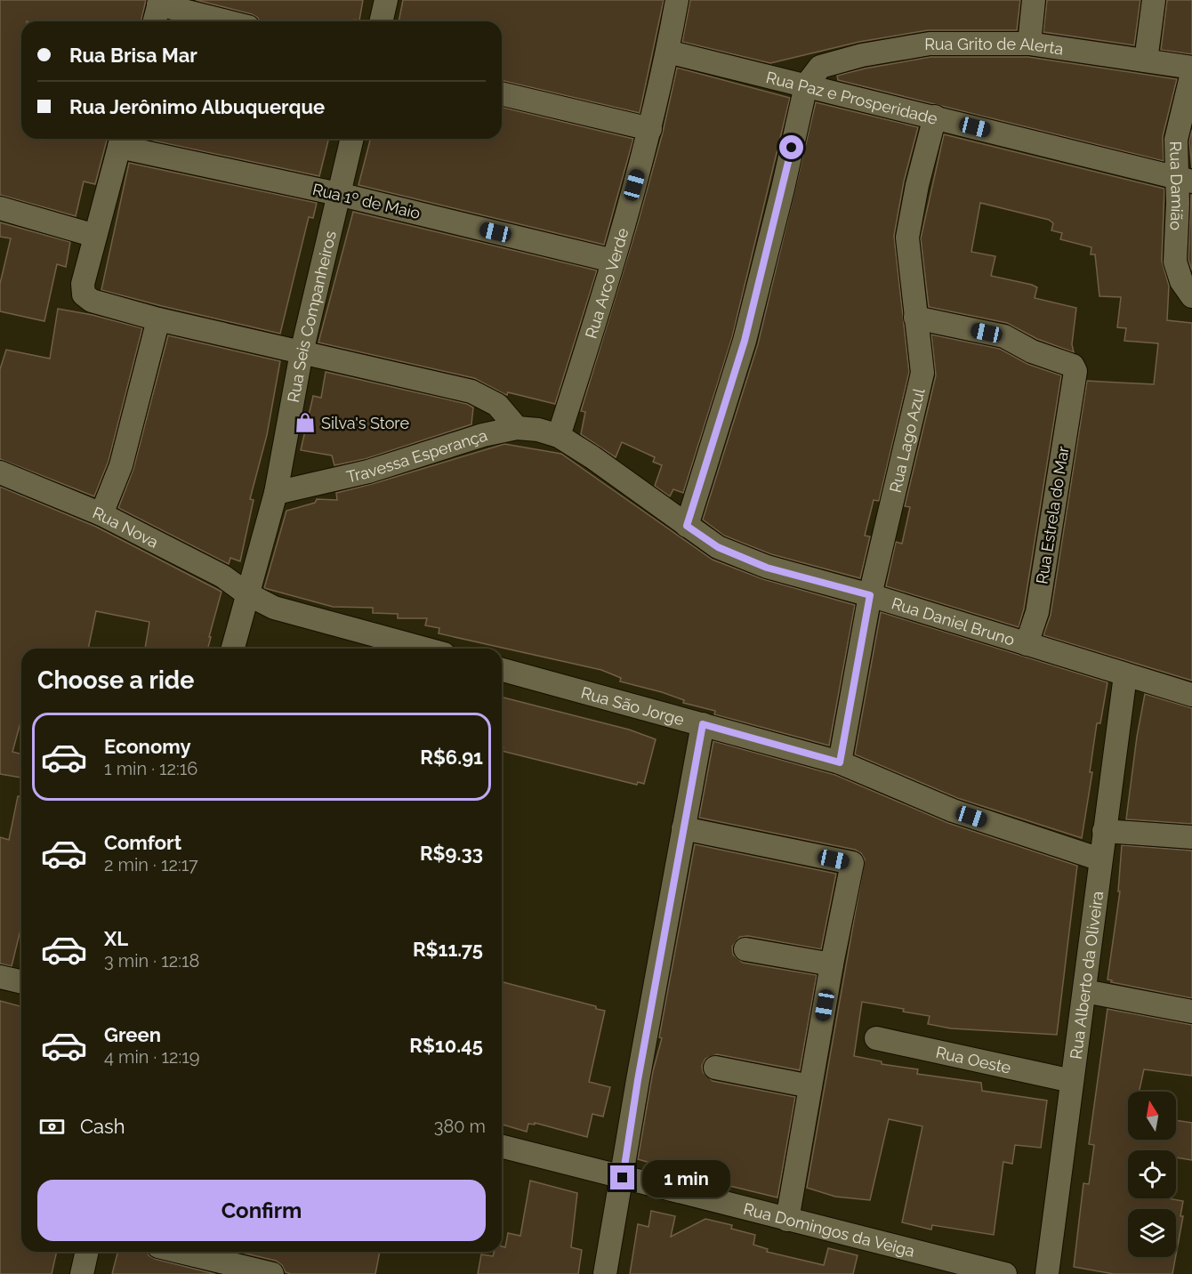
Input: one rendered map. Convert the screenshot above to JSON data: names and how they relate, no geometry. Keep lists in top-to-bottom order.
{
  "streets": {
    "street": [
      "Rua Grito de Alerta",
      "Rua Paz e Prosperidade",
      "Rua Damião",
      "Rua 1º de Maio",
      "Rua Arco Verde",
      "Rua Seis Companheiros",
      "Rua Lago Azul",
      "Travessa Esperança",
      "Rua Estrela do Mar",
      "Rua Nova",
      "Rua Daniel Bruno",
      "Rua São Jorge",
      "Rua Alberto da Oliveira",
      "Rua Oeste",
      "Rua Domingos da Veiga"
    ]
  },
  "crossings": [
    ["Rua Grito de Alerta", "Rua Paz e Prosperidade"],
    ["Rua Paz e Prosperidade", "Rua Damião"],
    ["Rua Paz e Prosperidade", "Rua Arco Verde"],
    ["Rua Paz e Prosperidade", "Rua Lago Azul"],
    ["Rua 1º de Maio", "Rua Arco Verde"],
    ["Rua 1º de Maio", "Rua Seis Companheiros"],
    ["Rua Arco Verde", "Travessa Esperança"],
    ["Rua Arco Verde", "Rua Daniel Bruno"],
    ["Rua Seis Companheiros", "Travessa Esperança"],
    ["Rua Seis Companheiros", "Rua Nova"],
    ["Rua Lago Azul", "Rua Estrela do Mar"],
    ["Rua Lago Azul", "Rua Daniel Bruno"],
    ["Rua Lago Azul", "Rua São Jorge"],
    ["Travessa Esperança", "Rua Daniel Bruno"],
    ["Rua Estrela do Mar", "Rua Daniel Bruno"],
    ["Rua Daniel Bruno", "Rua Alberto da Oliveira"],
    ["Rua São Jorge", "Rua Alberto da Oliveira"],
    ["Rua Alberto da Oliveira", "Rua Oeste"]
  ],
  "places": {
    "shop": ["Silva's Store"]
  },
  "north": "top",
  "page": {
    "banner": ["Rua Brisa Mar", "Rua Jerônimo Albuquerque"],
    "heading": "Choose a ride",
    "list": [
      {
        "name": "Economy",
        "note": "1 min · 12:16",
        "value": "R$6.91"
      },
      {
        "name": "Comfort",
        "note": "2 min · 12:17",
        "value": "R$9.33"
      },
      {
        "name": "XL",
        "note": "3 min · 12:18",
        "value": "R$11.75"
      },
      {
        "name": "Green",
        "note": "4 min · 12:19",
        "value": "R$10.45"
      }
    ],
    "pay": ["Cash", "380 m"],
    "bubble": "1 min",
    "buttons": "Confirm"
  }
}
